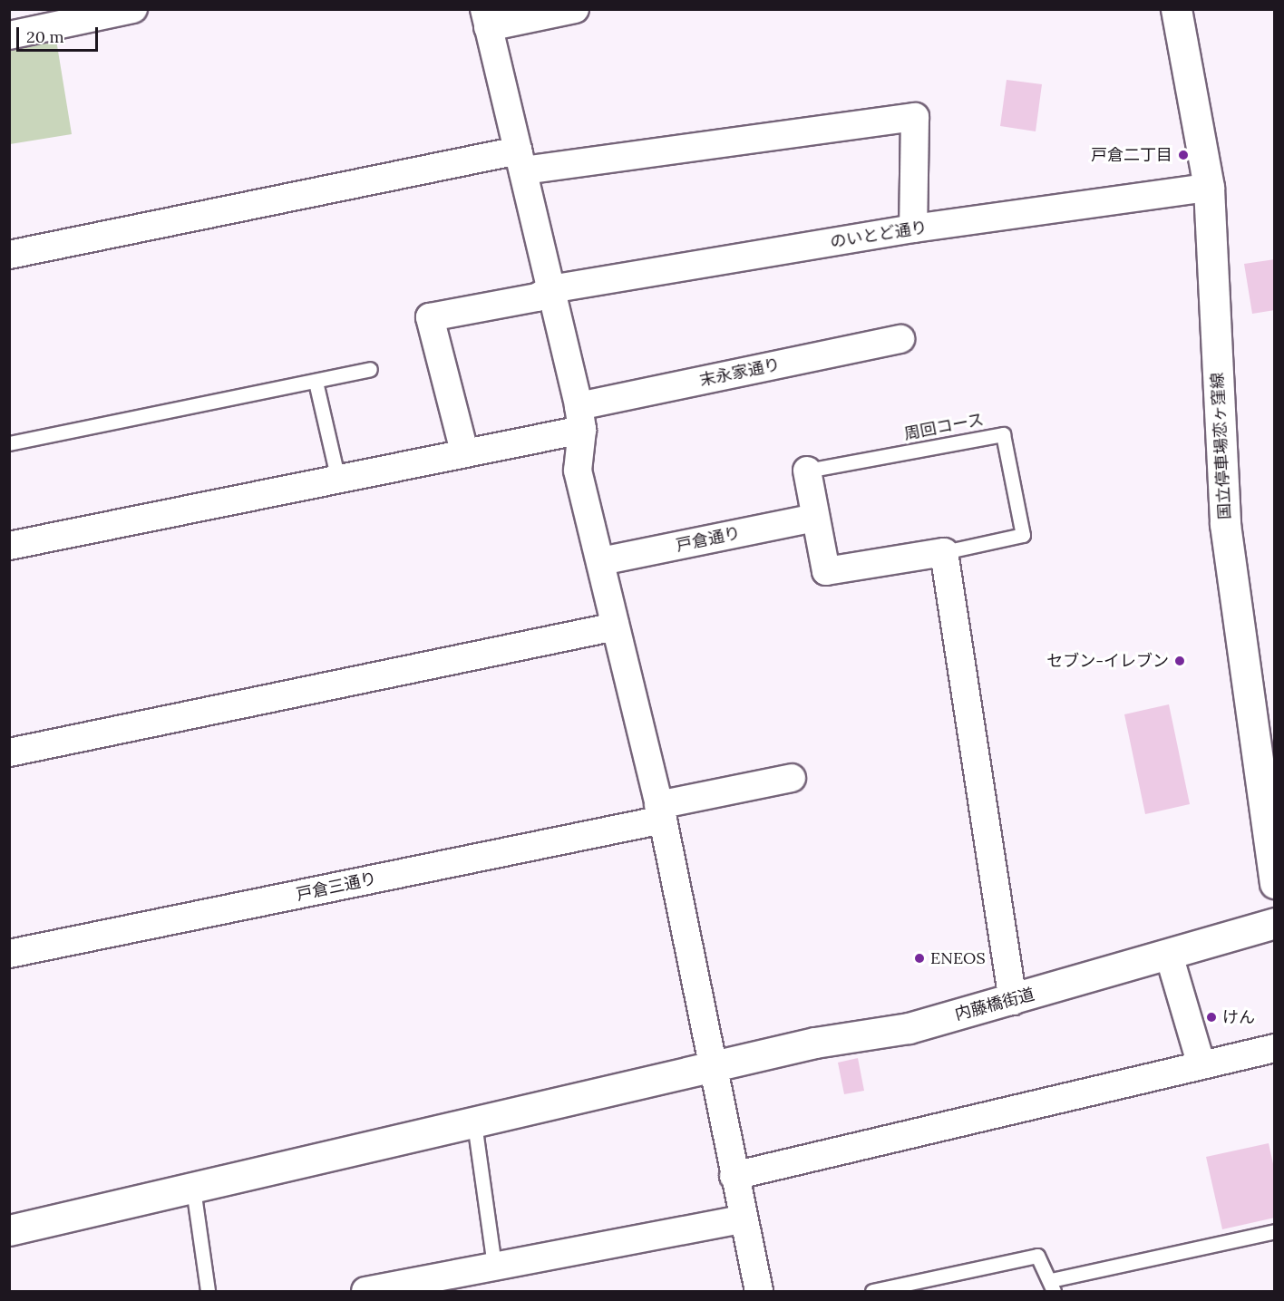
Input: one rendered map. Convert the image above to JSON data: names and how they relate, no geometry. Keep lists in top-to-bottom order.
{
  "streets": {
    "street": [
      "のいとど通り",
      "末永家通り",
      "国立停車場恋ヶ窪線",
      "戸倉通り",
      "戸倉三通り",
      "内藤橋街道"
    ],
    "lane": ["周回コース"]
  },
  "crossings": [
    ["のいとど通り", "末永家通り"],
    ["のいとど通り", "国立停車場恋ヶ窪線"]
  ],
  "places": [
    "戸倉二丁目",
    "セブン-イレブン",
    "ENEOS",
    "けん"
  ],
  "scale_bar": "20 m"
}
